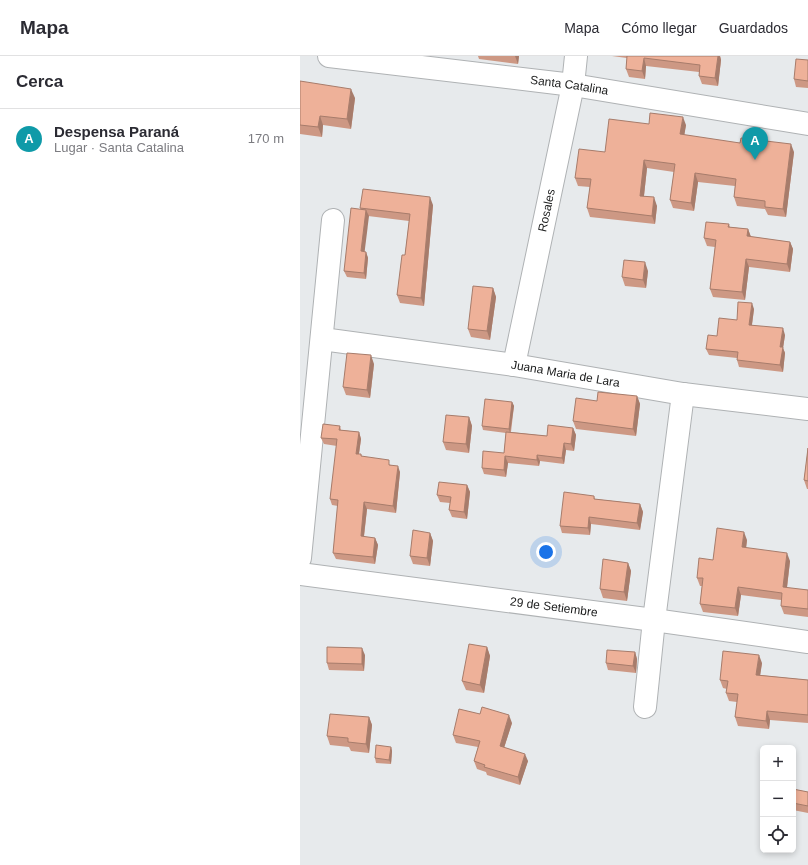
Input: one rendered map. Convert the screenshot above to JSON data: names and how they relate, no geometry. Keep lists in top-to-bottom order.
{
  "streets": {
    "street": [
      "Santa Catalina",
      "Rosales",
      "Juana Maria de Lara",
      "29 de Setiembre"
    ]
  },
  "crossings": [
    ["Santa Catalina", "Rosales"],
    ["Rosales", "Juana Maria de Lara"]
  ],
  "page": {
    "header": "Mapa",
    "nav": ["Mapa", "Cómo llegar", "Guardados"],
    "heading": "Cerca",
    "list": [
      {
        "mark": "A",
        "name": "Despensa Paraná",
        "note": "Lugar · Santa Catalina",
        "value": "170 m"
      }
    ],
    "pins": "A",
    "map_buttons": ["+", "−"]
  }
}
